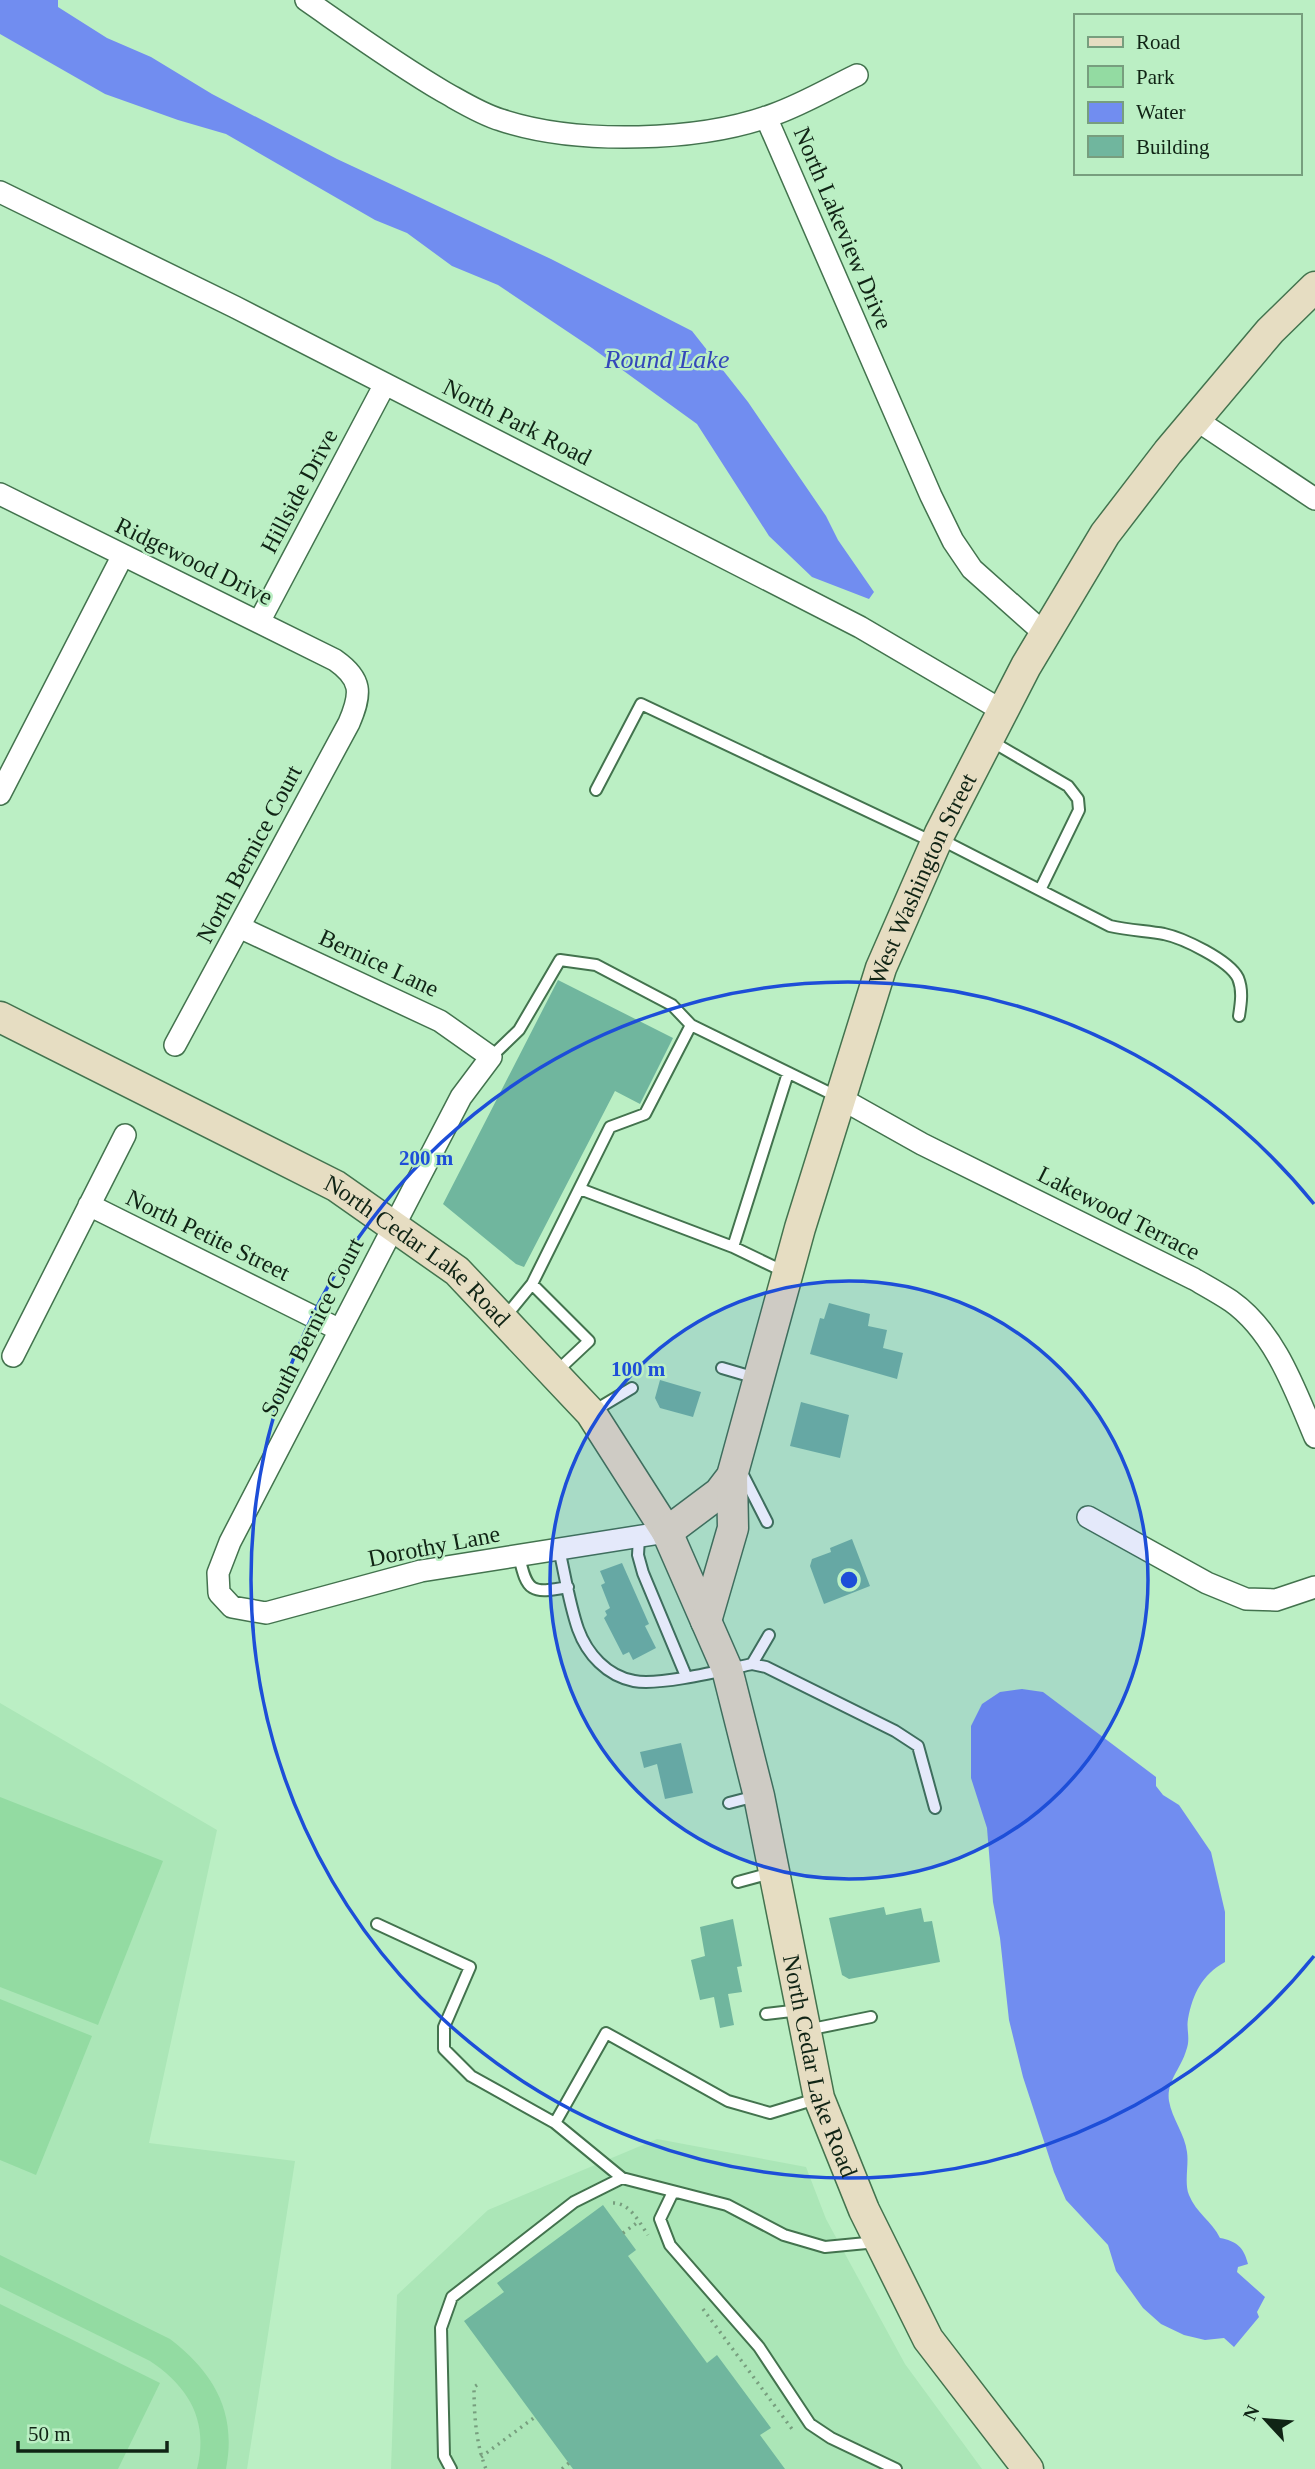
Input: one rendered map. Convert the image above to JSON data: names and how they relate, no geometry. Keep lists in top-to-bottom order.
{
  "streets": {
    "main road": ["West Washington Street", "North Cedar Lake Road"],
    "street": [
      "North Lakeview Drive",
      "North Park Road",
      "Hillside Drive",
      "Ridgewood Drive",
      "North Bernice Court",
      "Bernice Lane",
      "Lakewood Terrace",
      "North Petite Street",
      "South Bernice Court",
      "Dorothy Lane"
    ]
  },
  "crossings": [
    ["North Lakeview Drive", "West Washington Street"],
    ["North Park Road", "Hillside Drive"],
    ["North Park Road", "West Washington Street"],
    ["Hillside Drive", "Ridgewood Drive"],
    ["Ridgewood Drive", "North Bernice Court"],
    ["North Bernice Court", "Bernice Lane"],
    ["West Washington Street", "Lakewood Terrace"],
    ["West Washington Street", "North Cedar Lake Road"],
    ["West Washington Street", "Dorothy Lane"],
    ["Bernice Lane", "South Bernice Court"],
    ["North Petite Street", "South Bernice Court"],
    ["North Cedar Lake Road", "South Bernice Court"],
    ["North Cedar Lake Road", "Dorothy Lane"],
    ["South Bernice Court", "Dorothy Lane"]
  ],
  "water": ["Round Lake"],
  "legend": [
    "Road",
    "Park",
    "Water",
    "Building"
  ],
  "scale_bar": "50 m",
  "north": "top left",
  "rings": ["200 m", "100 m"]
}
